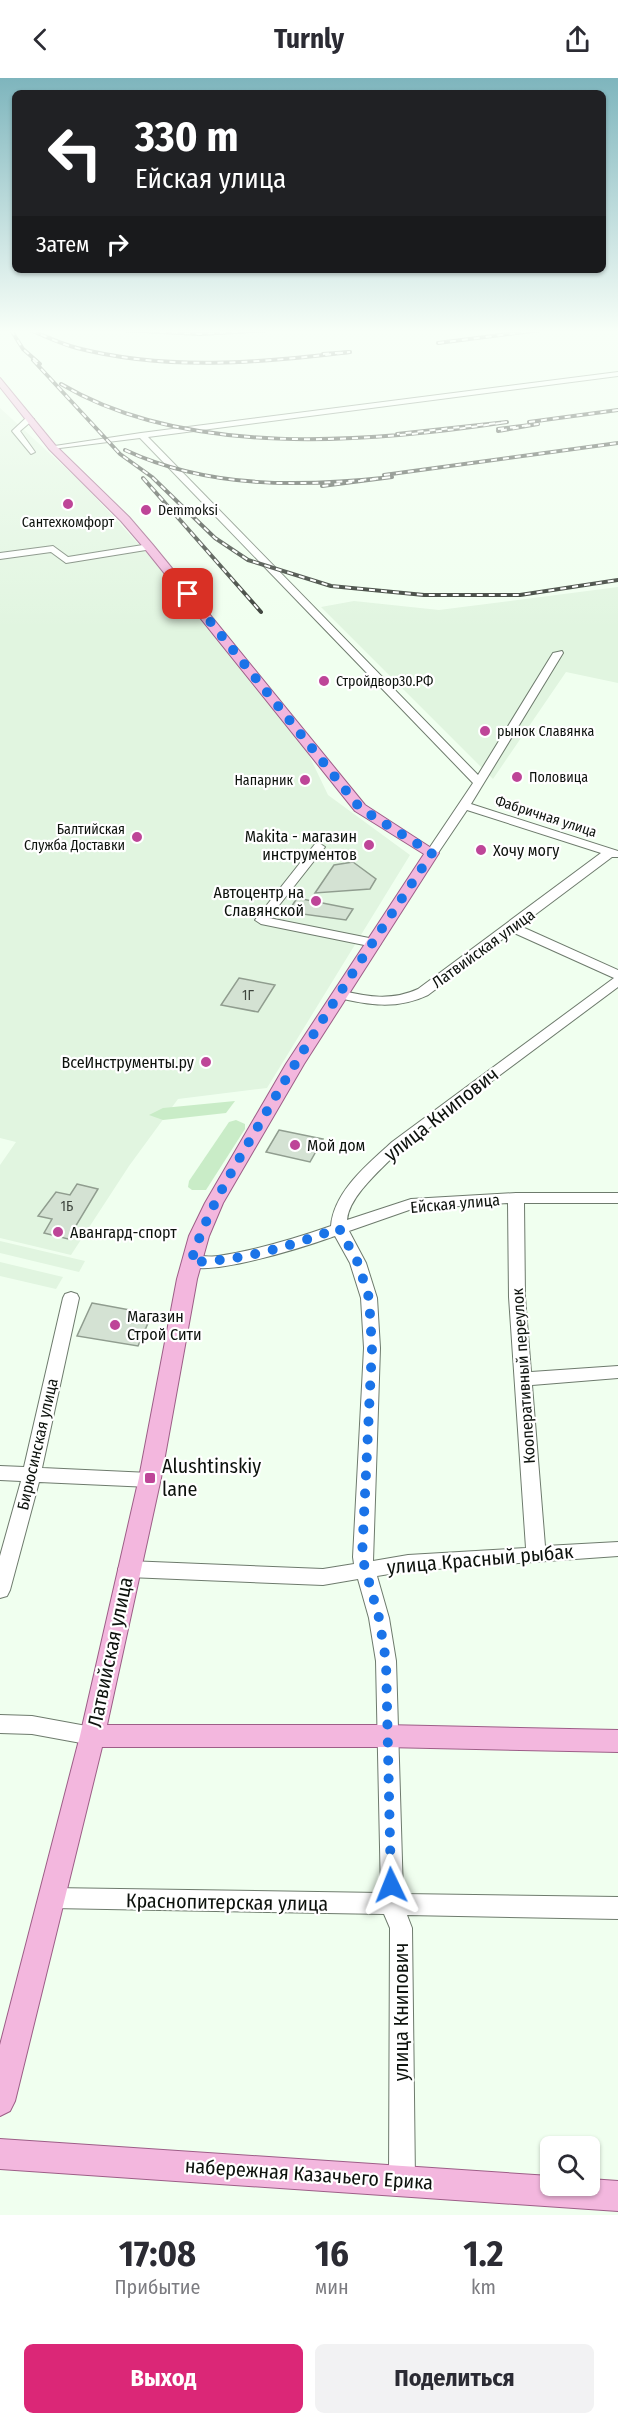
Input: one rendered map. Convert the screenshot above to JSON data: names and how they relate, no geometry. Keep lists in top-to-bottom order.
{
  "streets": {
    "main road": ["Латвийская улица", "набережная Казачьего Ерика"],
    "street": [
      "Фабричная улица",
      "улица Книпович",
      "Ейская улица",
      "Кооперативный переулок",
      "Бирюсинская улица",
      "улица Красный рыбак",
      "Краснопитерская улица"
    ]
  },
  "crossings": [
    ["Фабричная улица", "Латвийская улица"],
    ["Латвийская улица", "Ейская улица"],
    ["Латвийская улица", "улица Красный рыбак"],
    ["Латвийская улица", "Краснопитерская улица"],
    ["улица Книпович", "Ейская улица"],
    ["улица Книпович", "улица Красный рыбак"],
    ["улица Книпович", "Краснопитерская улица"],
    ["улица Книпович", "набережная Казачьего Ерика"],
    ["Ейская улица", "Кооперативный переулок"],
    ["Кооперативный переулок", "улица Красный рыбак"]
  ],
  "places": {
    "other": [
      "Сантехкомфорт",
      "Demmoksi",
      "Стройдвор30.РФ",
      "рынок Славянка",
      "Половица",
      "Напарник",
      "Балтийская Служба Доставки",
      "Makita - магазин инструментов",
      "Хочу могу",
      "Автоцентр на Славянской",
      "ВсеИнструменты.ру",
      "Мой дом",
      "Авангард-cпорт",
      "Магазин Строй Сити"
    ],
    "transit": ["Alushtinskiy lane"]
  },
  "house_numbers": ["1Г", "1Б"],
  "page": {
    "header": "Turnly",
    "turn": ["330 m", "Ейская улица"],
    "then": "Затем",
    "eta": [
      "17:08",
      "Прибытие",
      "16",
      "мин",
      "1.2",
      "km"
    ],
    "buttons": ["Выход", "Поделиться"]
  }
}
